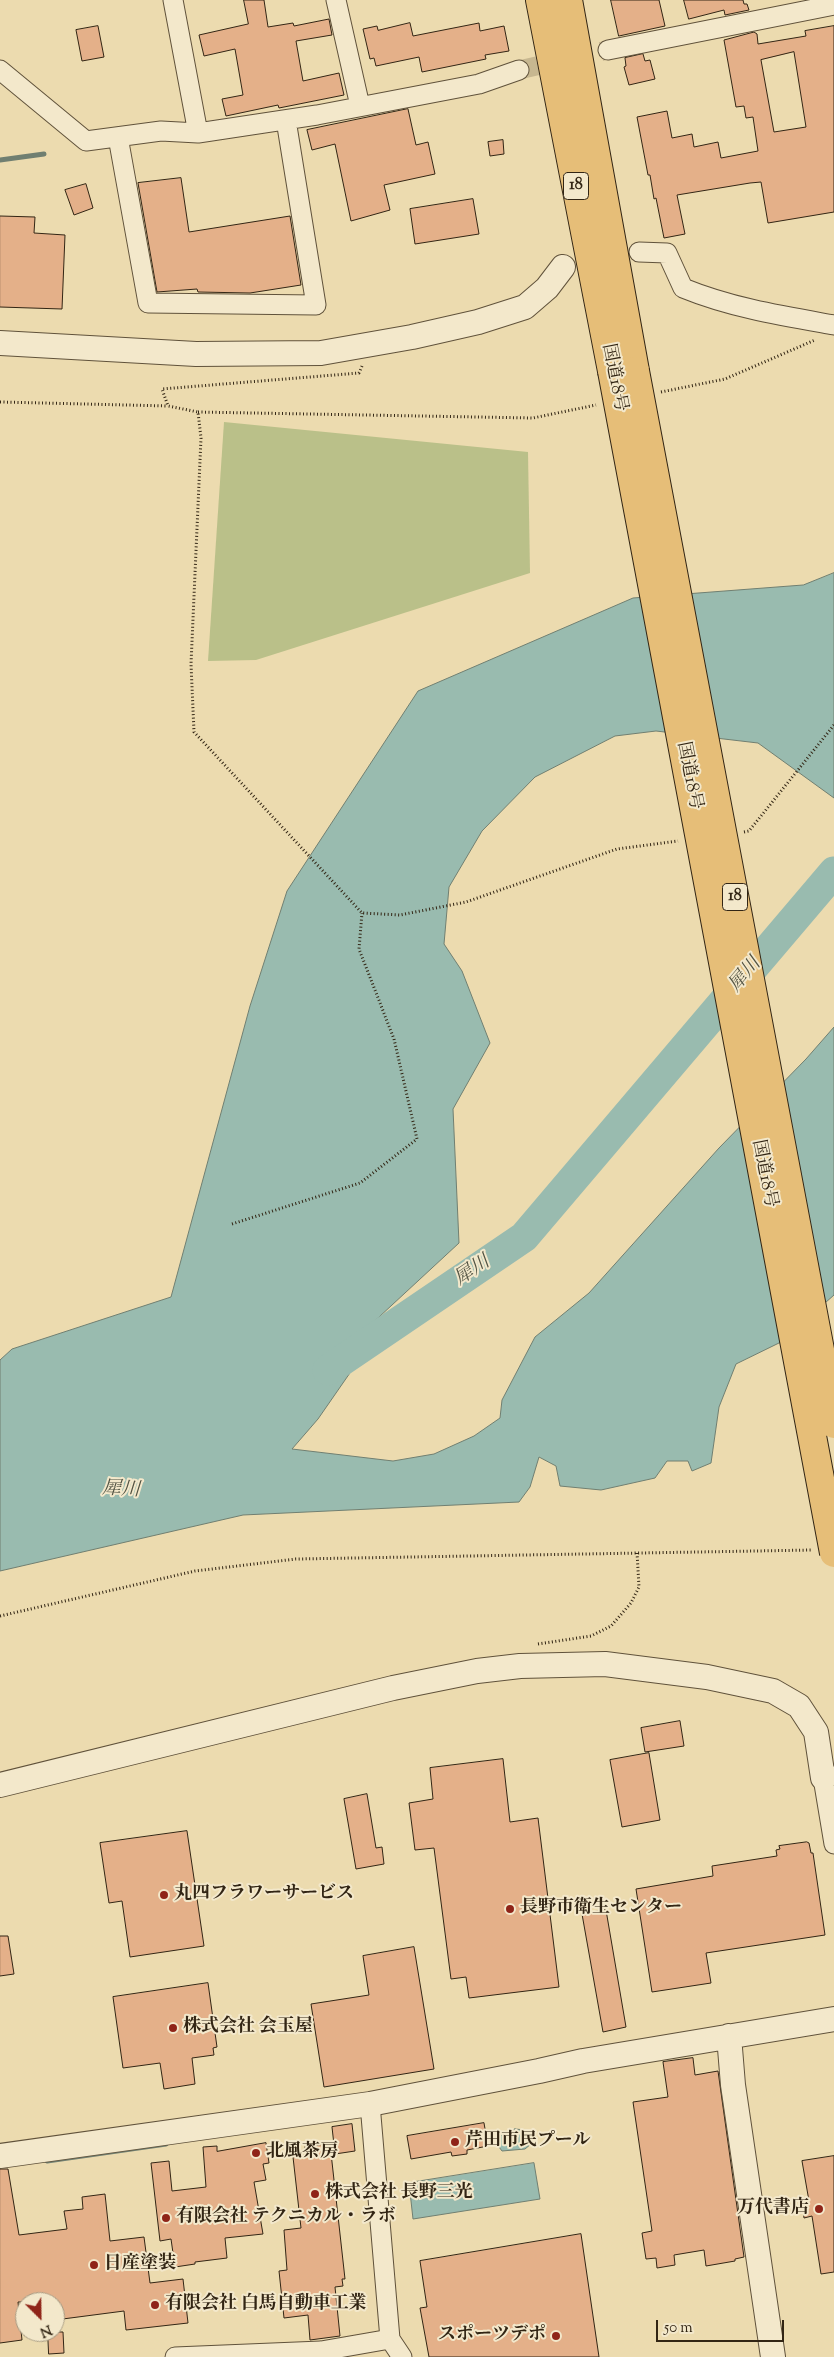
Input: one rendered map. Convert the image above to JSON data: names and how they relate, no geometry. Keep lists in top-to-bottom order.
{
  "streets": {
    "highway": ["18", "国道18号"]
  },
  "water": ["犀川"],
  "places": [
    "丸四フラワーサービス",
    "長野市衛生センター",
    "株式会社 会玉屋",
    "芹田市民プール",
    "北風茶房",
    "株式会社 長野三光",
    "万代書店",
    "有限会社 テクニカル・ラボ",
    "日産塗装",
    "有限会社 白馬自動車工業",
    "スポーツデポ"
  ],
  "scale_bar": "50 m",
  "north": "bottom right"
}
